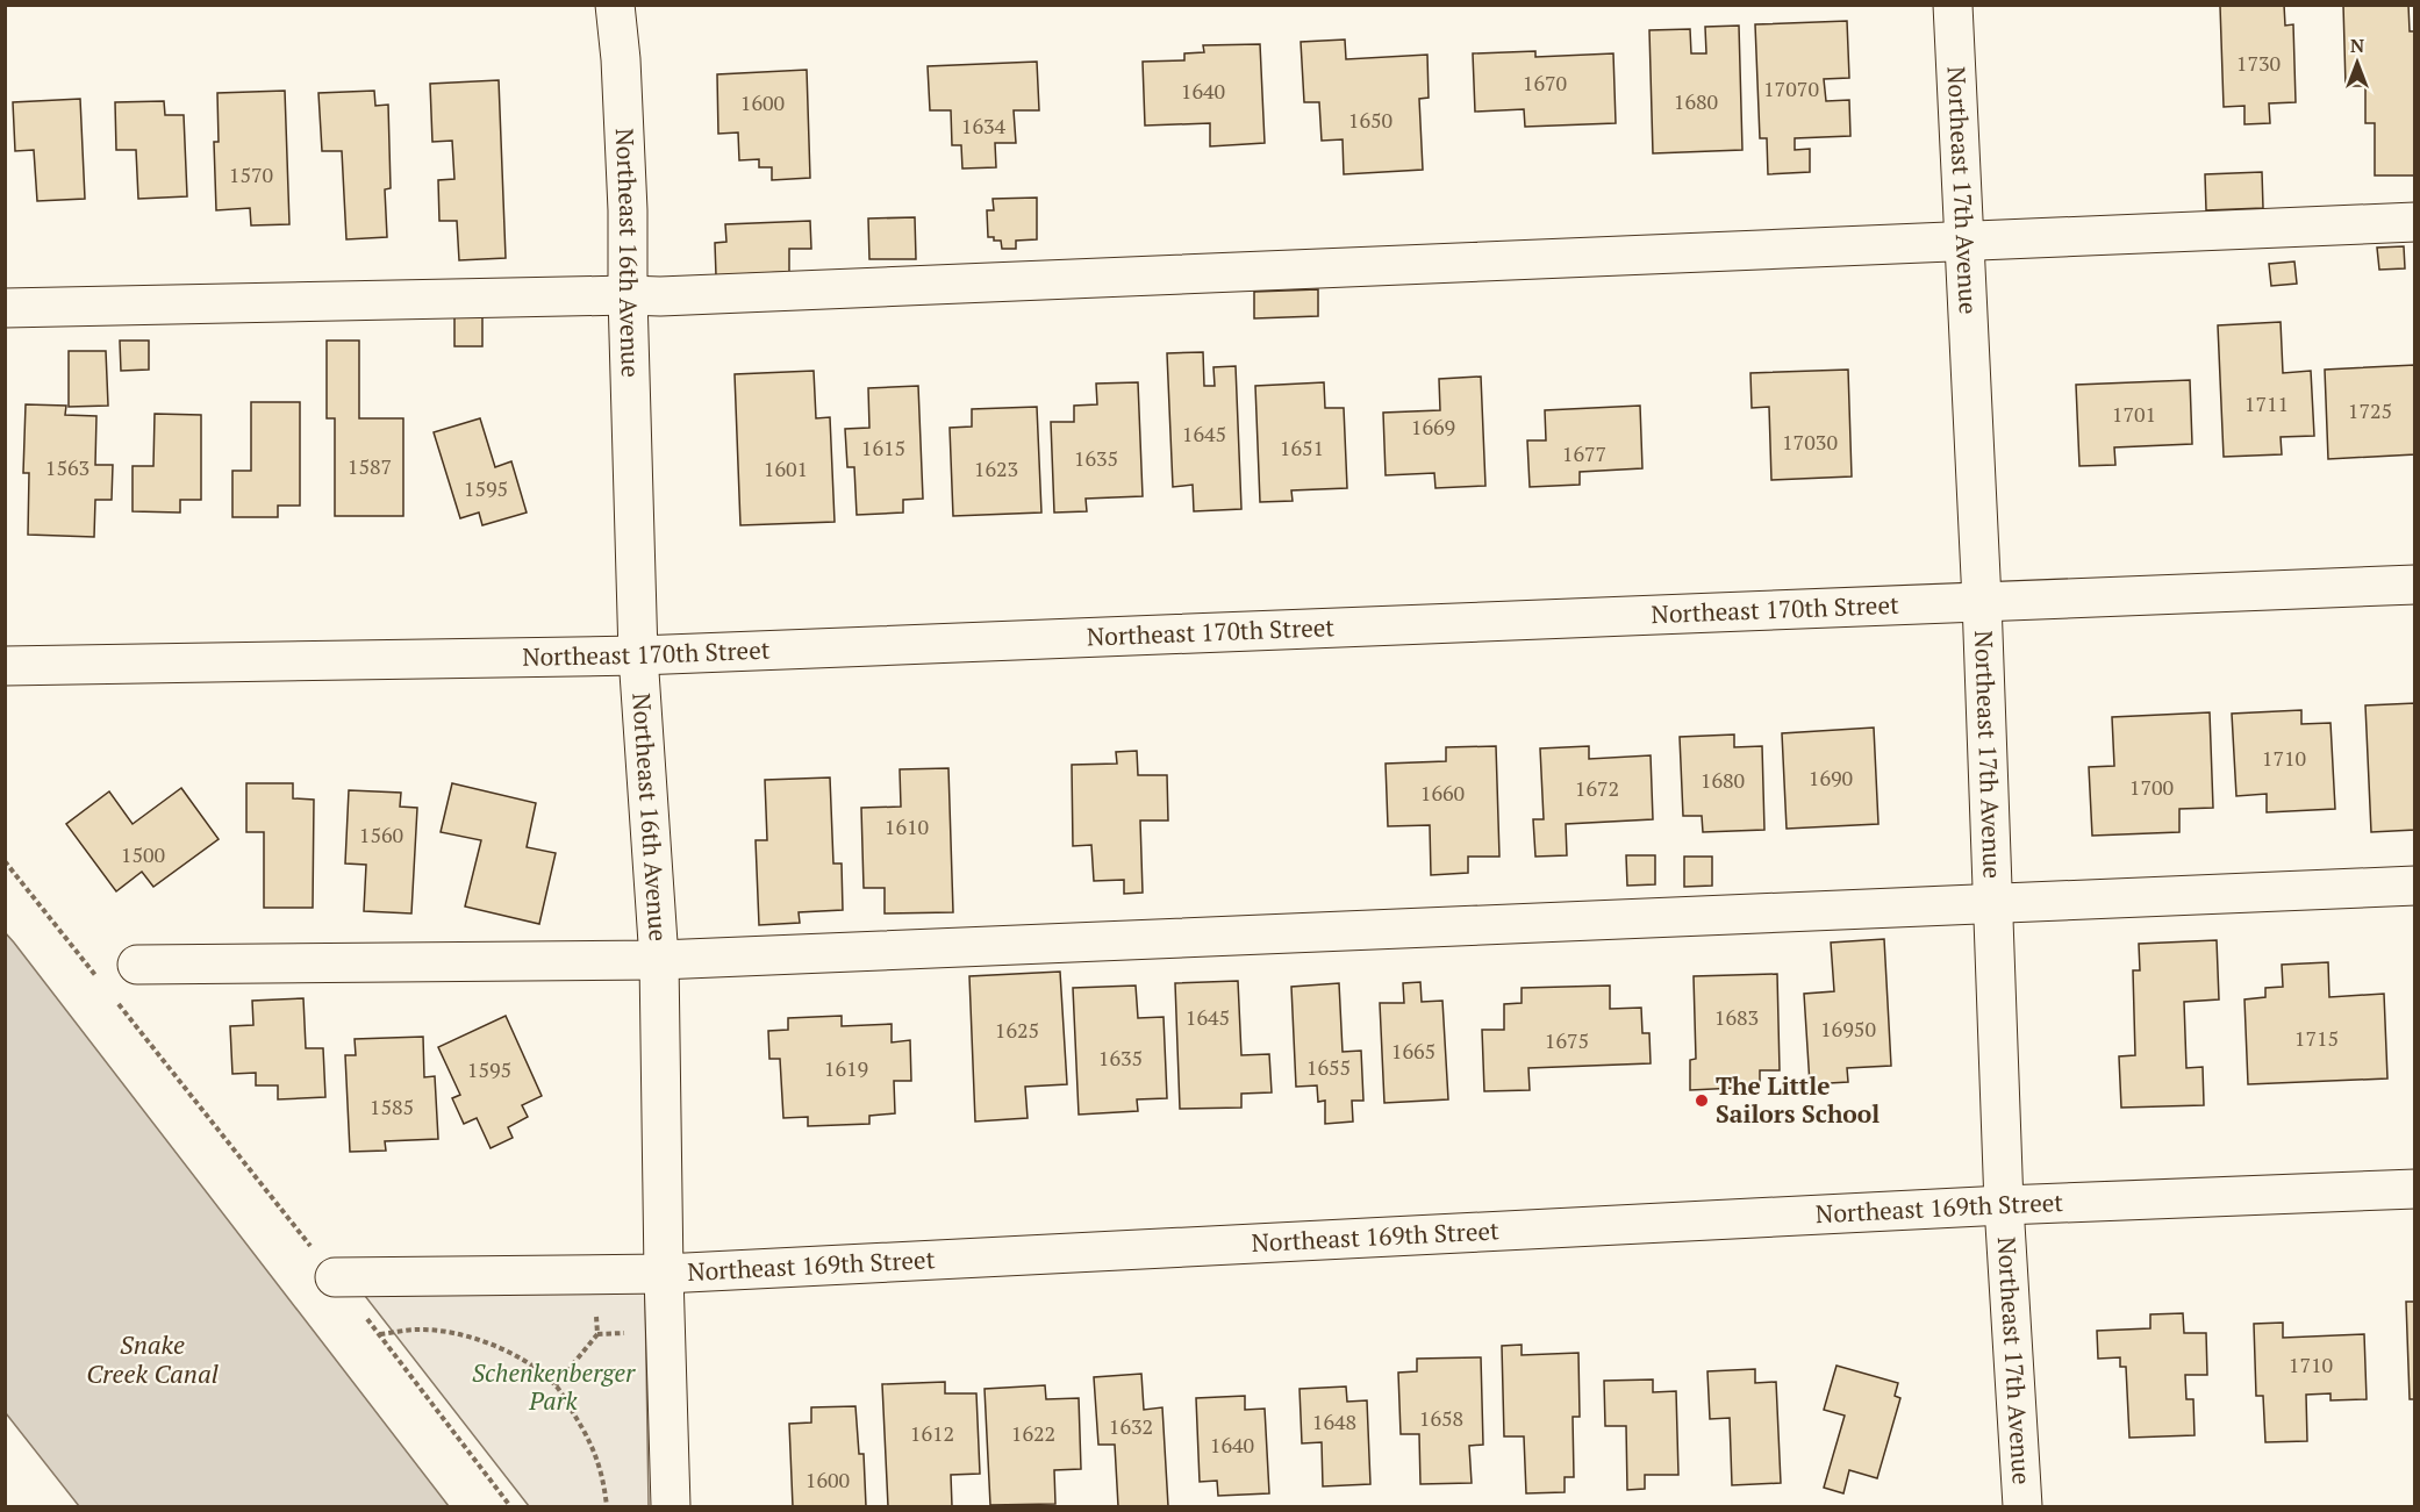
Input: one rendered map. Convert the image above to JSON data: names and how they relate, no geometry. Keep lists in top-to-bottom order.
{
  "streets": {
    "street": [
      "Northeast 17th Avenue",
      "Northeast 16th Avenue",
      "Northeast 170th Street",
      "Northeast 169th Street"
    ]
  },
  "crossings": [
    ["Northeast 17th Avenue", "Northeast 170th Street"],
    ["Northeast 17th Avenue", "Northeast 169th Street"],
    ["Northeast 16th Avenue", "Northeast 170th Street"],
    ["Northeast 16th Avenue", "Northeast 169th Street"]
  ],
  "water": ["Snake Creek Canal"],
  "parks": ["Schenkenberger Park"],
  "places": ["The Little Sailors School"],
  "house_numbers": [
    "1730",
    "1670",
    "17070",
    "1640",
    "1680",
    "1600",
    "1650",
    "1634",
    "1570",
    "1711",
    "1725",
    "1701",
    "1669",
    "1645",
    "17030",
    "1615",
    "1651",
    "1677",
    "1635",
    "1587",
    "1563",
    "1601",
    "1623",
    "1595",
    "1710",
    "1690",
    "1680",
    "1700",
    "1672",
    "1660",
    "1610",
    "1560",
    "1500",
    "1645",
    "1683",
    "16950",
    "1625",
    "1715",
    "1675",
    "1665",
    "1635",
    "1655",
    "1619",
    "1595",
    "1585",
    "1710",
    "1658",
    "1648",
    "1632",
    "1612",
    "1622",
    "1640",
    "1600"
  ],
  "north": "top"
}
